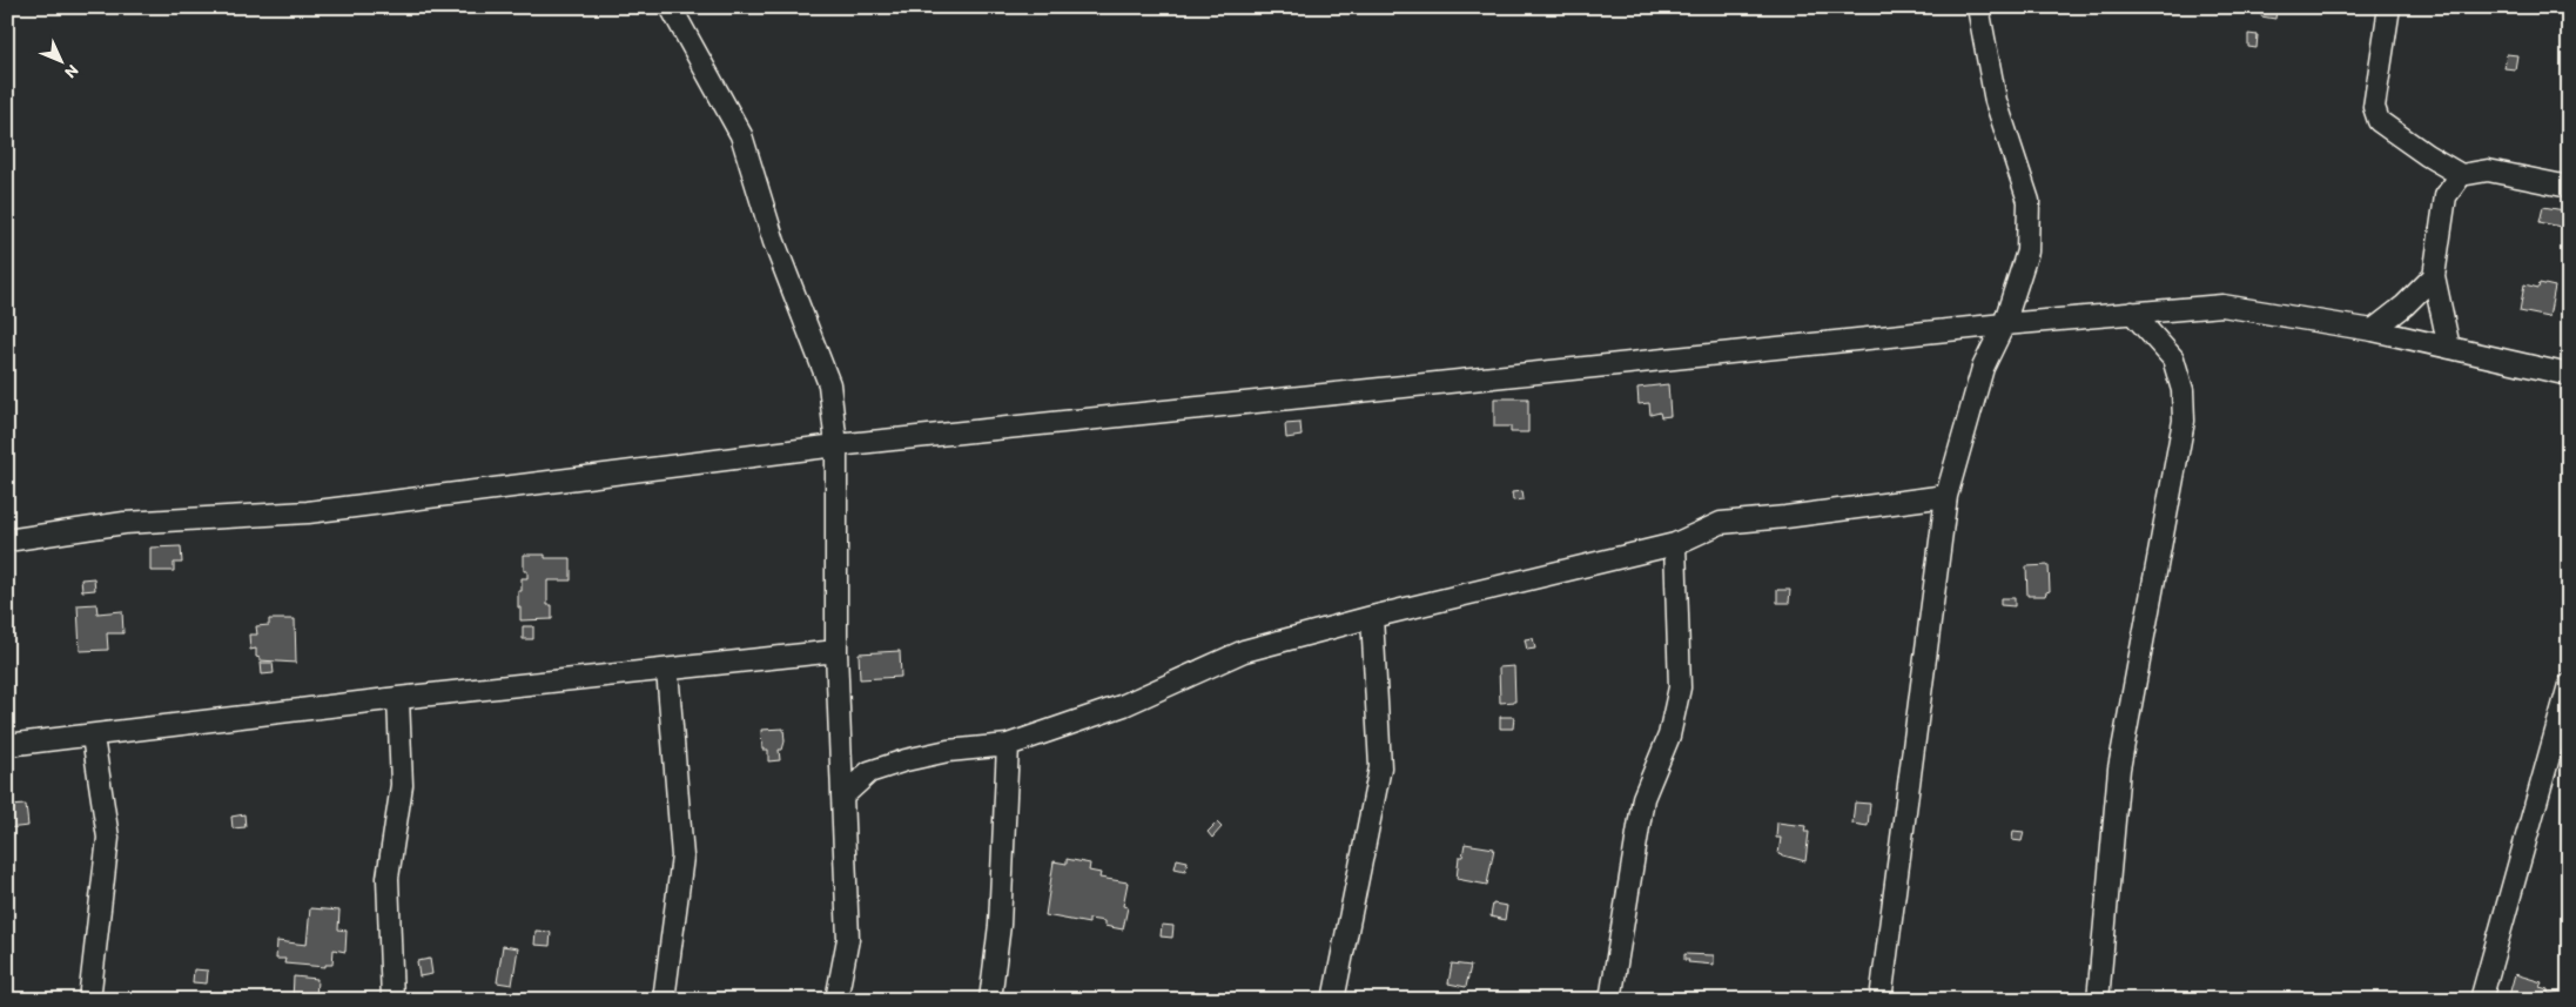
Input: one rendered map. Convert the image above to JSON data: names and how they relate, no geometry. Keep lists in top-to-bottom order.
{
  "north": "bottom right"
}
